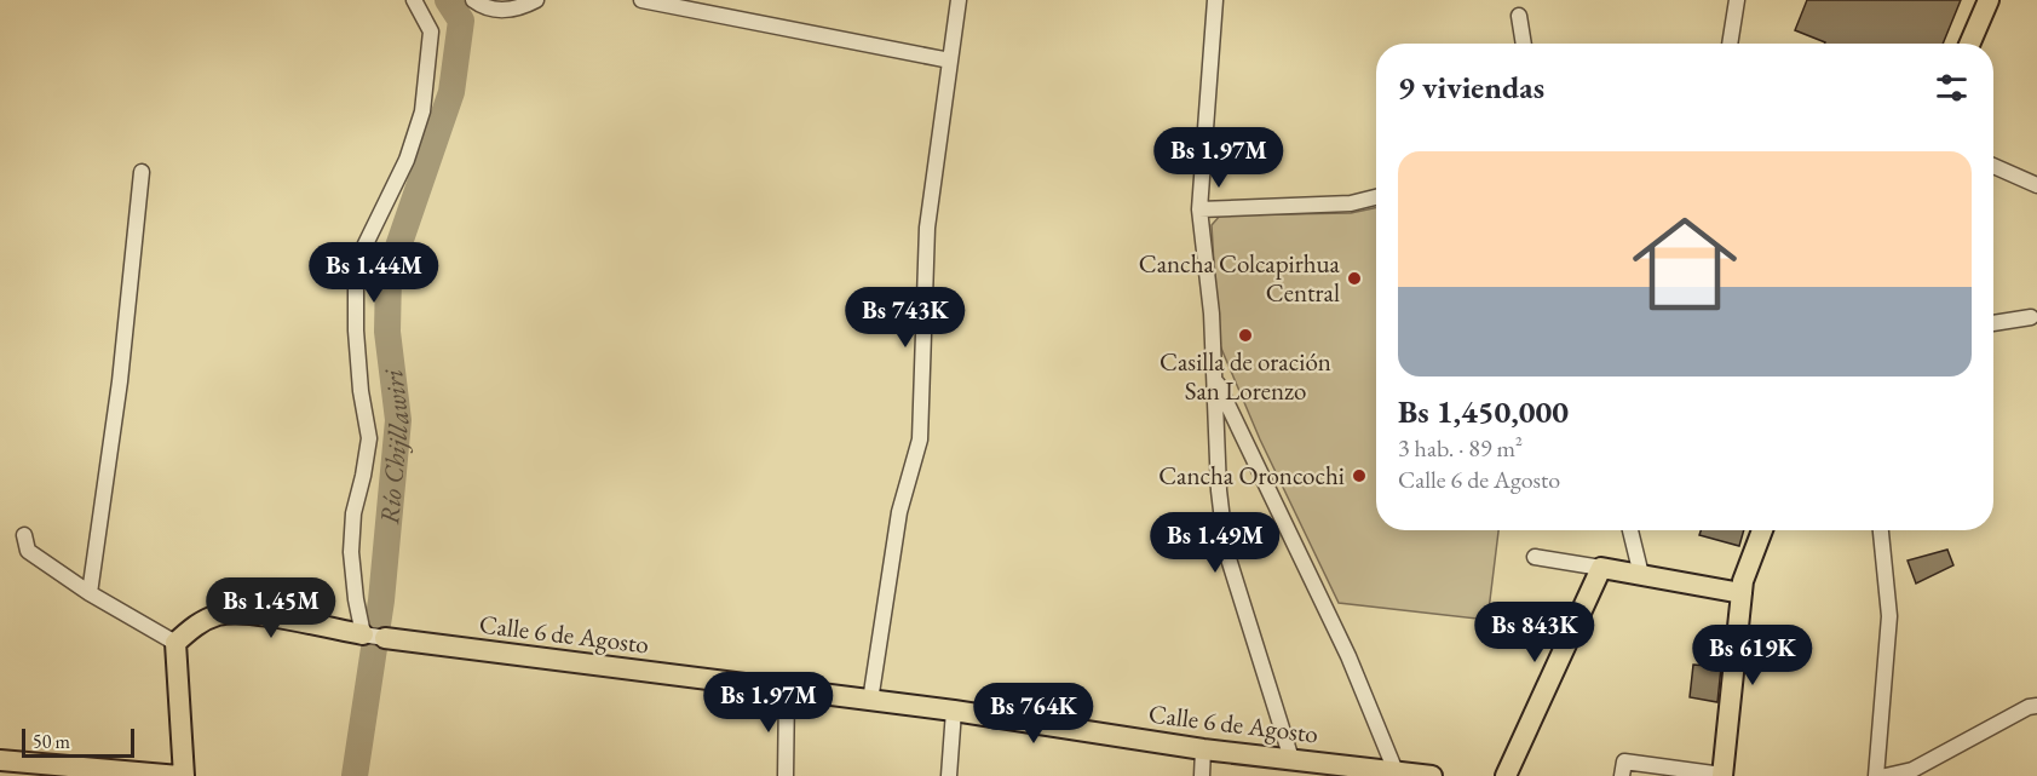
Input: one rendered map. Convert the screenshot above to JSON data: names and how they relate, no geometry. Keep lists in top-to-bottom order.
{
  "streets": {
    "main road": ["Calle 6 de Agosto"]
  },
  "water": ["Río Chijllawiri"],
  "places": ["Cancha Colcapirhua Central", "Casilla de oración San Lorenzo", "Cancha Oroncochi"],
  "scale_bar": "50 m",
  "page": {
    "heading": "9 viviendas",
    "price": [
      "Bs 1.97M",
      "Bs 1.44M",
      "Bs 743K",
      "Bs 1.49M",
      "Bs 1.45M",
      "Bs 843K",
      "Bs 619K",
      "Bs 1.97M",
      "Bs 764K"
    ],
    "list": [
      {
        "name": "Bs 1,450,000",
        "note": "3 hab. · 89 m² · Calle 6 de Agosto"
      }
    ],
    "scale": "50 m"
  }
}
